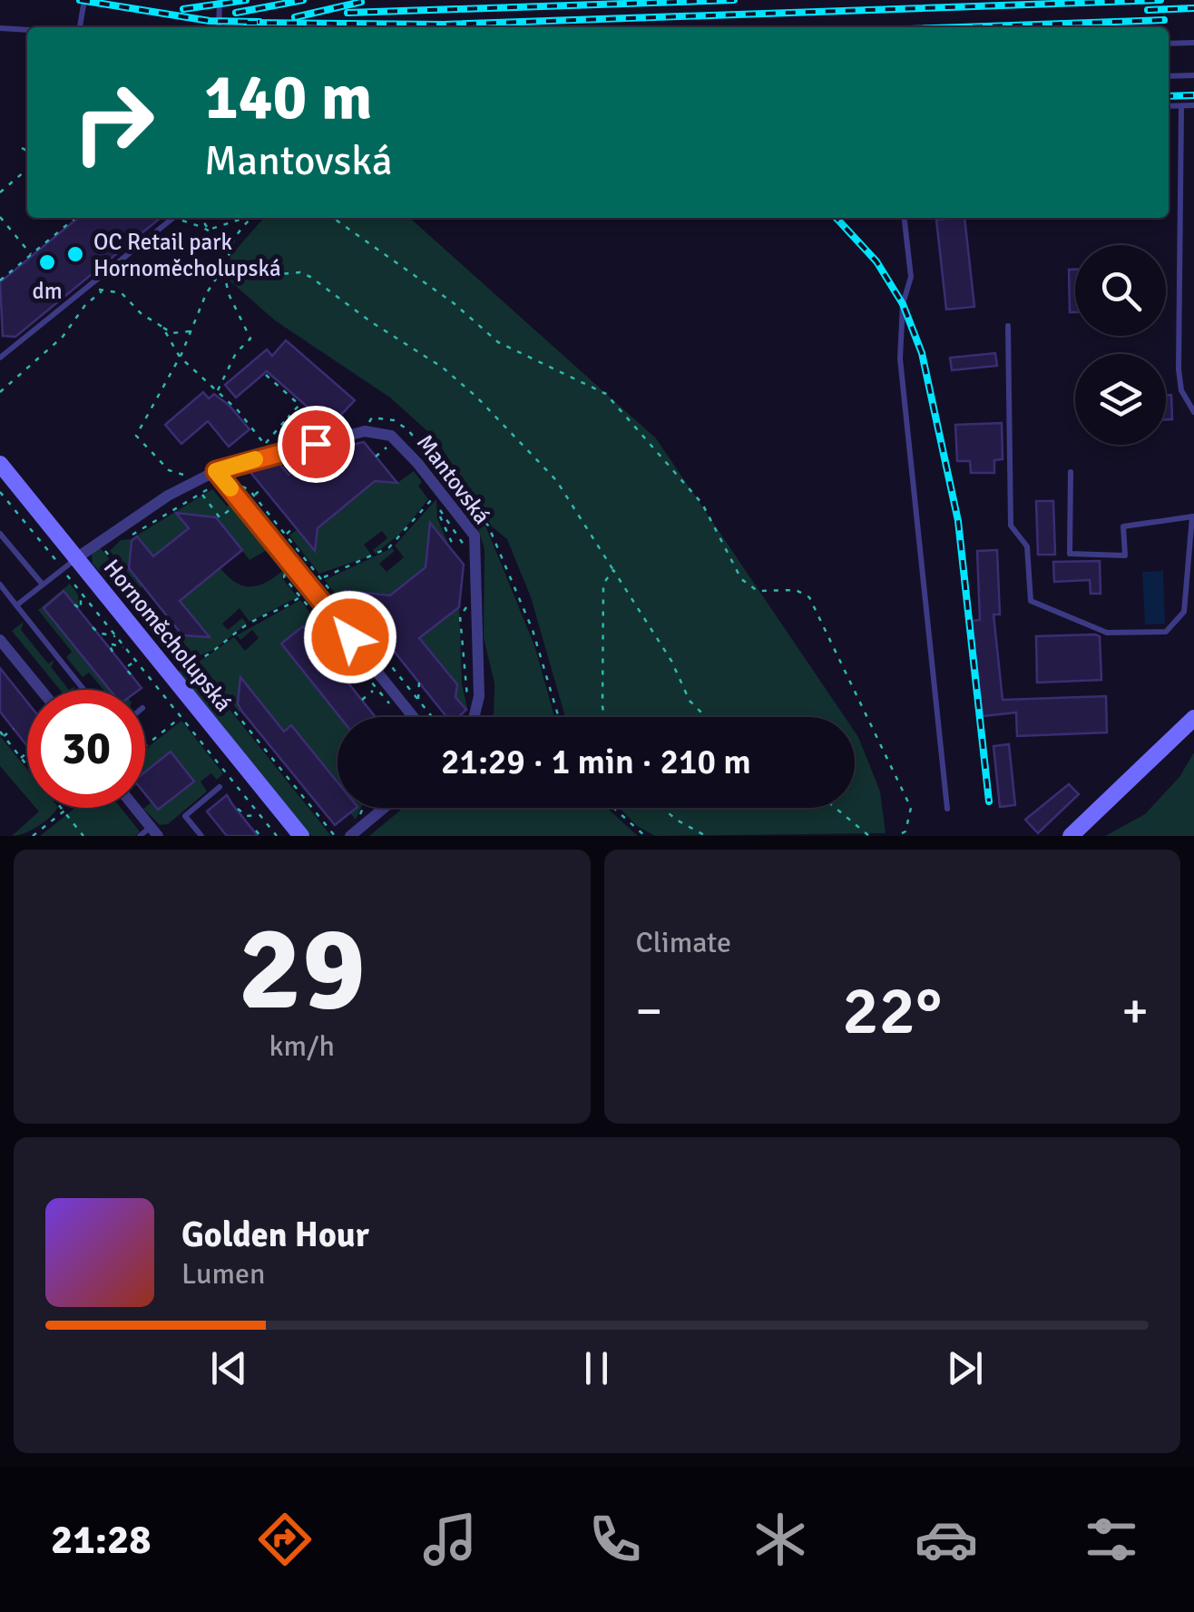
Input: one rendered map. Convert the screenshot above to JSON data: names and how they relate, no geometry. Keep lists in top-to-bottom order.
{
  "streets": {
    "street": ["Mantovská", "Hornoměcholupská"]
  },
  "crossings": [
    ["Mantovská", "Hornoměcholupská"]
  ],
  "places": ["OC Retail park Hornoměcholupská", "dm"],
  "page": {
    "turn": ["140 m", "Mantovská"],
    "limit": "30",
    "trip": "21:29 · 1 min · 210 m",
    "tile": [
      ["29", "km/h"],
      "Climate"
    ],
    "heat": ["−", "22°", "+"],
    "song": ["Golden Hour", "Lumen"],
    "tabs": "21:28"
  }
}
